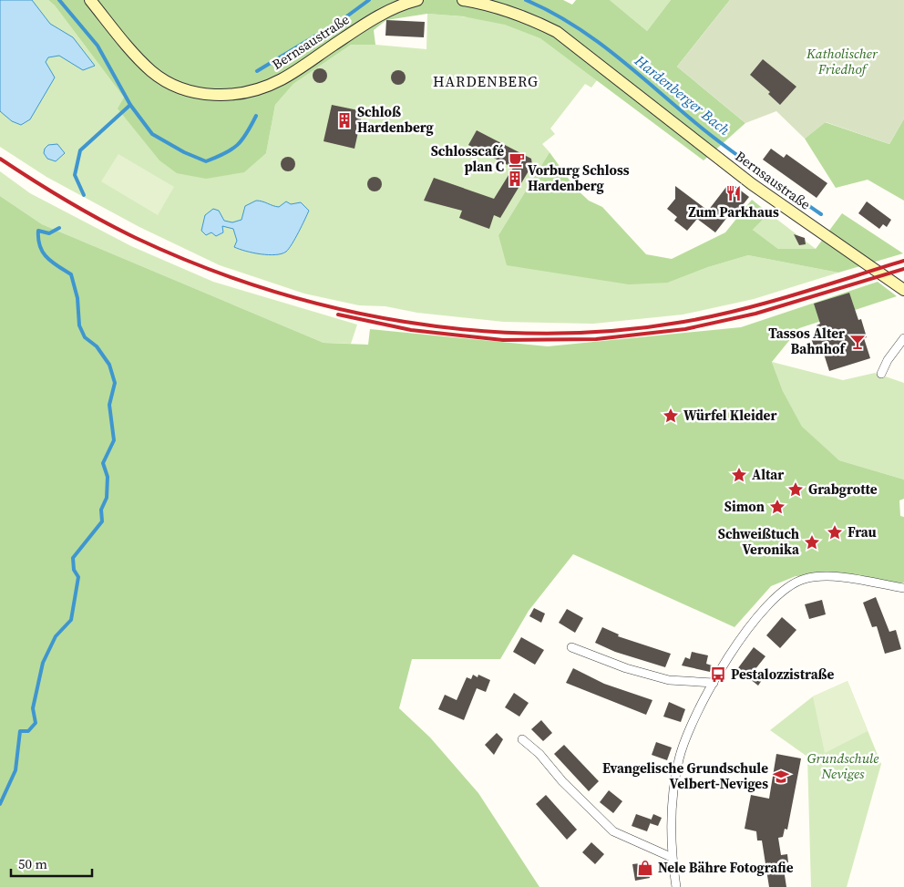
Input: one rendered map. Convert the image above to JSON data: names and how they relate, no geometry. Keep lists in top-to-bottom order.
{
  "streets": {
    "main road": ["Bernsaustraße"]
  },
  "districts": ["HARDENBERG"],
  "water": ["Hardenberger Bach"],
  "parks": ["Katholischer Friedhof", "Grundschule Neviges"],
  "places": {
    "building": ["Schloß Hardenberg", "Vorburg Schloss Hardenberg"],
    "cafe": ["Schlosscafé plan C"],
    "restaurant": ["Zum Parkhaus"],
    "bar": ["Tassos Alter Bahnhof"],
    "place": [
      "Würfel Kleider",
      "Altar",
      "Grabgrotte",
      "Simon",
      "Frau",
      "Schweißtuch Veronika"
    ],
    "bus stop": ["Pestalozzistraße"],
    "school or university": ["Evangelische Grundschule Velbert-Neviges"],
    "shop": ["Nele Bähre Fotografie"]
  },
  "scale_bar": "50 m"
}
